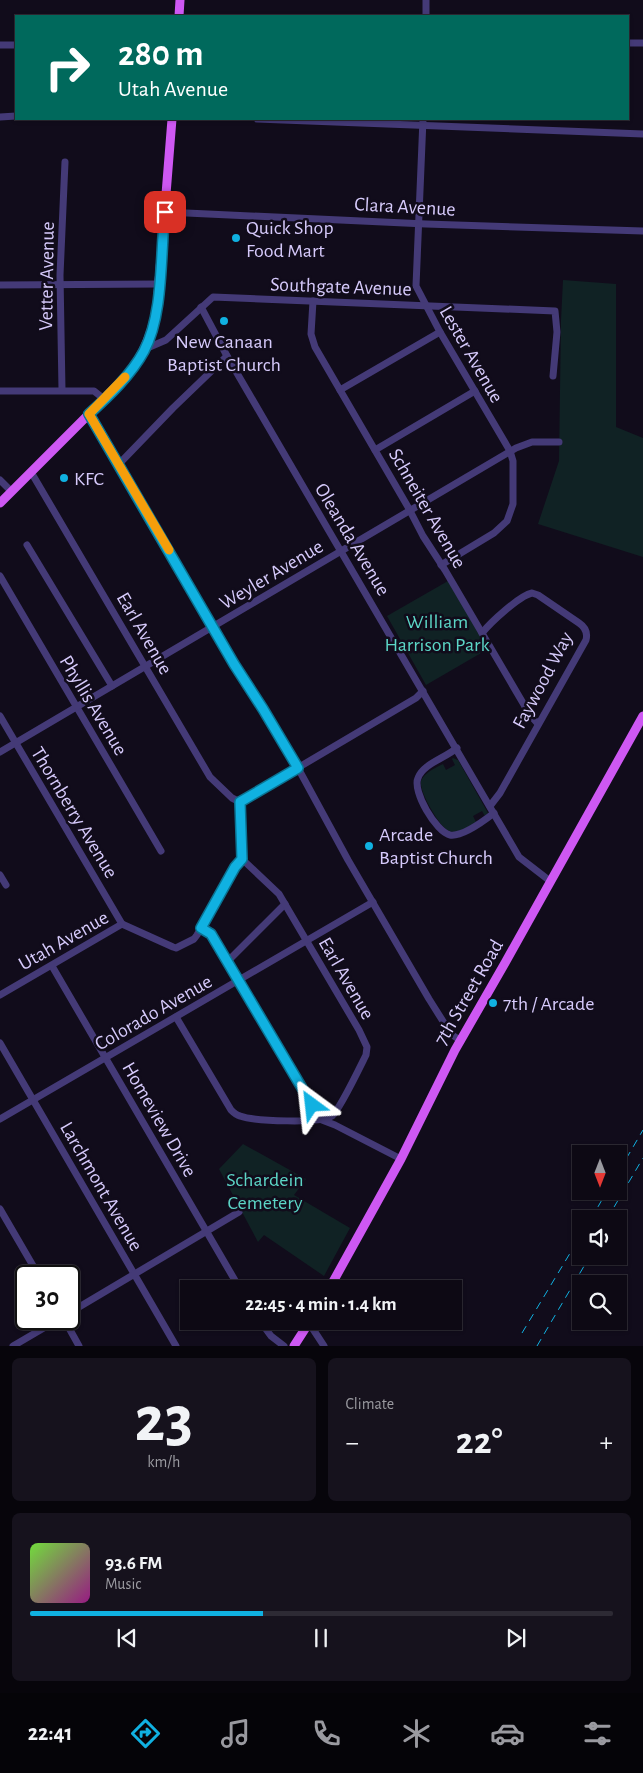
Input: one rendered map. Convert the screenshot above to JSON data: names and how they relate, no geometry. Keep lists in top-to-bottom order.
{
  "streets": {
    "main road": ["7th Street Road"],
    "street": [
      "Clara Avenue",
      "Vetter Avenue",
      "Southgate Avenue",
      "Lester Avenue",
      "Schneiter Avenue",
      "Oleanda Avenue",
      "Weyler Avenue",
      "Earl Avenue",
      "Faywood Way",
      "Phyllis Avenue",
      "Thornberry Avenue",
      "Utah Avenue",
      "Colorado Avenue",
      "Homeview Drive",
      "Larchmont Avenue"
    ]
  },
  "crossings": [
    ["Clara Avenue", "Lester Avenue"],
    ["Southgate Avenue", "Lester Avenue"],
    ["Southgate Avenue", "Schneiter Avenue"],
    ["Southgate Avenue", "Oleanda Avenue"],
    ["Lester Avenue", "Schneiter Avenue"],
    ["Lester Avenue", "Weyler Avenue"],
    ["Schneiter Avenue", "Weyler Avenue"],
    ["Schneiter Avenue", "Faywood Way"],
    ["Oleanda Avenue", "Weyler Avenue"],
    ["Oleanda Avenue", "Faywood Way"],
    ["Oleanda Avenue", "7th Street Road"],
    ["Weyler Avenue", "Earl Avenue"],
    ["Weyler Avenue", "Phyllis Avenue"],
    ["Weyler Avenue", "Thornberry Avenue"],
    ["Earl Avenue", "Utah Avenue"],
    ["Earl Avenue", "Colorado Avenue"],
    ["Thornberry Avenue", "Utah Avenue"],
    ["Utah Avenue", "Homeview Drive"],
    ["Colorado Avenue", "Homeview Drive"],
    ["Colorado Avenue", "Larchmont Avenue"]
  ],
  "parks": ["William Harrison Park", "Schardein Cemetery"],
  "places": [
    "Quick Shop Food Mart",
    "New Canaan Baptist Church",
    "KFC",
    "Arcade Baptist Church",
    "7th / Arcade"
  ],
  "north": "bottom",
  "page": {
    "turn": ["280 m", "Utah Avenue"],
    "limit": "30",
    "trip": "22:45 · 4 min · 1.4 km",
    "tile": [
      ["23", "km/h"],
      "Climate"
    ],
    "heat": ["−", "22°", "+"],
    "song": ["93.6 FM", "Music"],
    "tabs": "22:41"
  }
}
